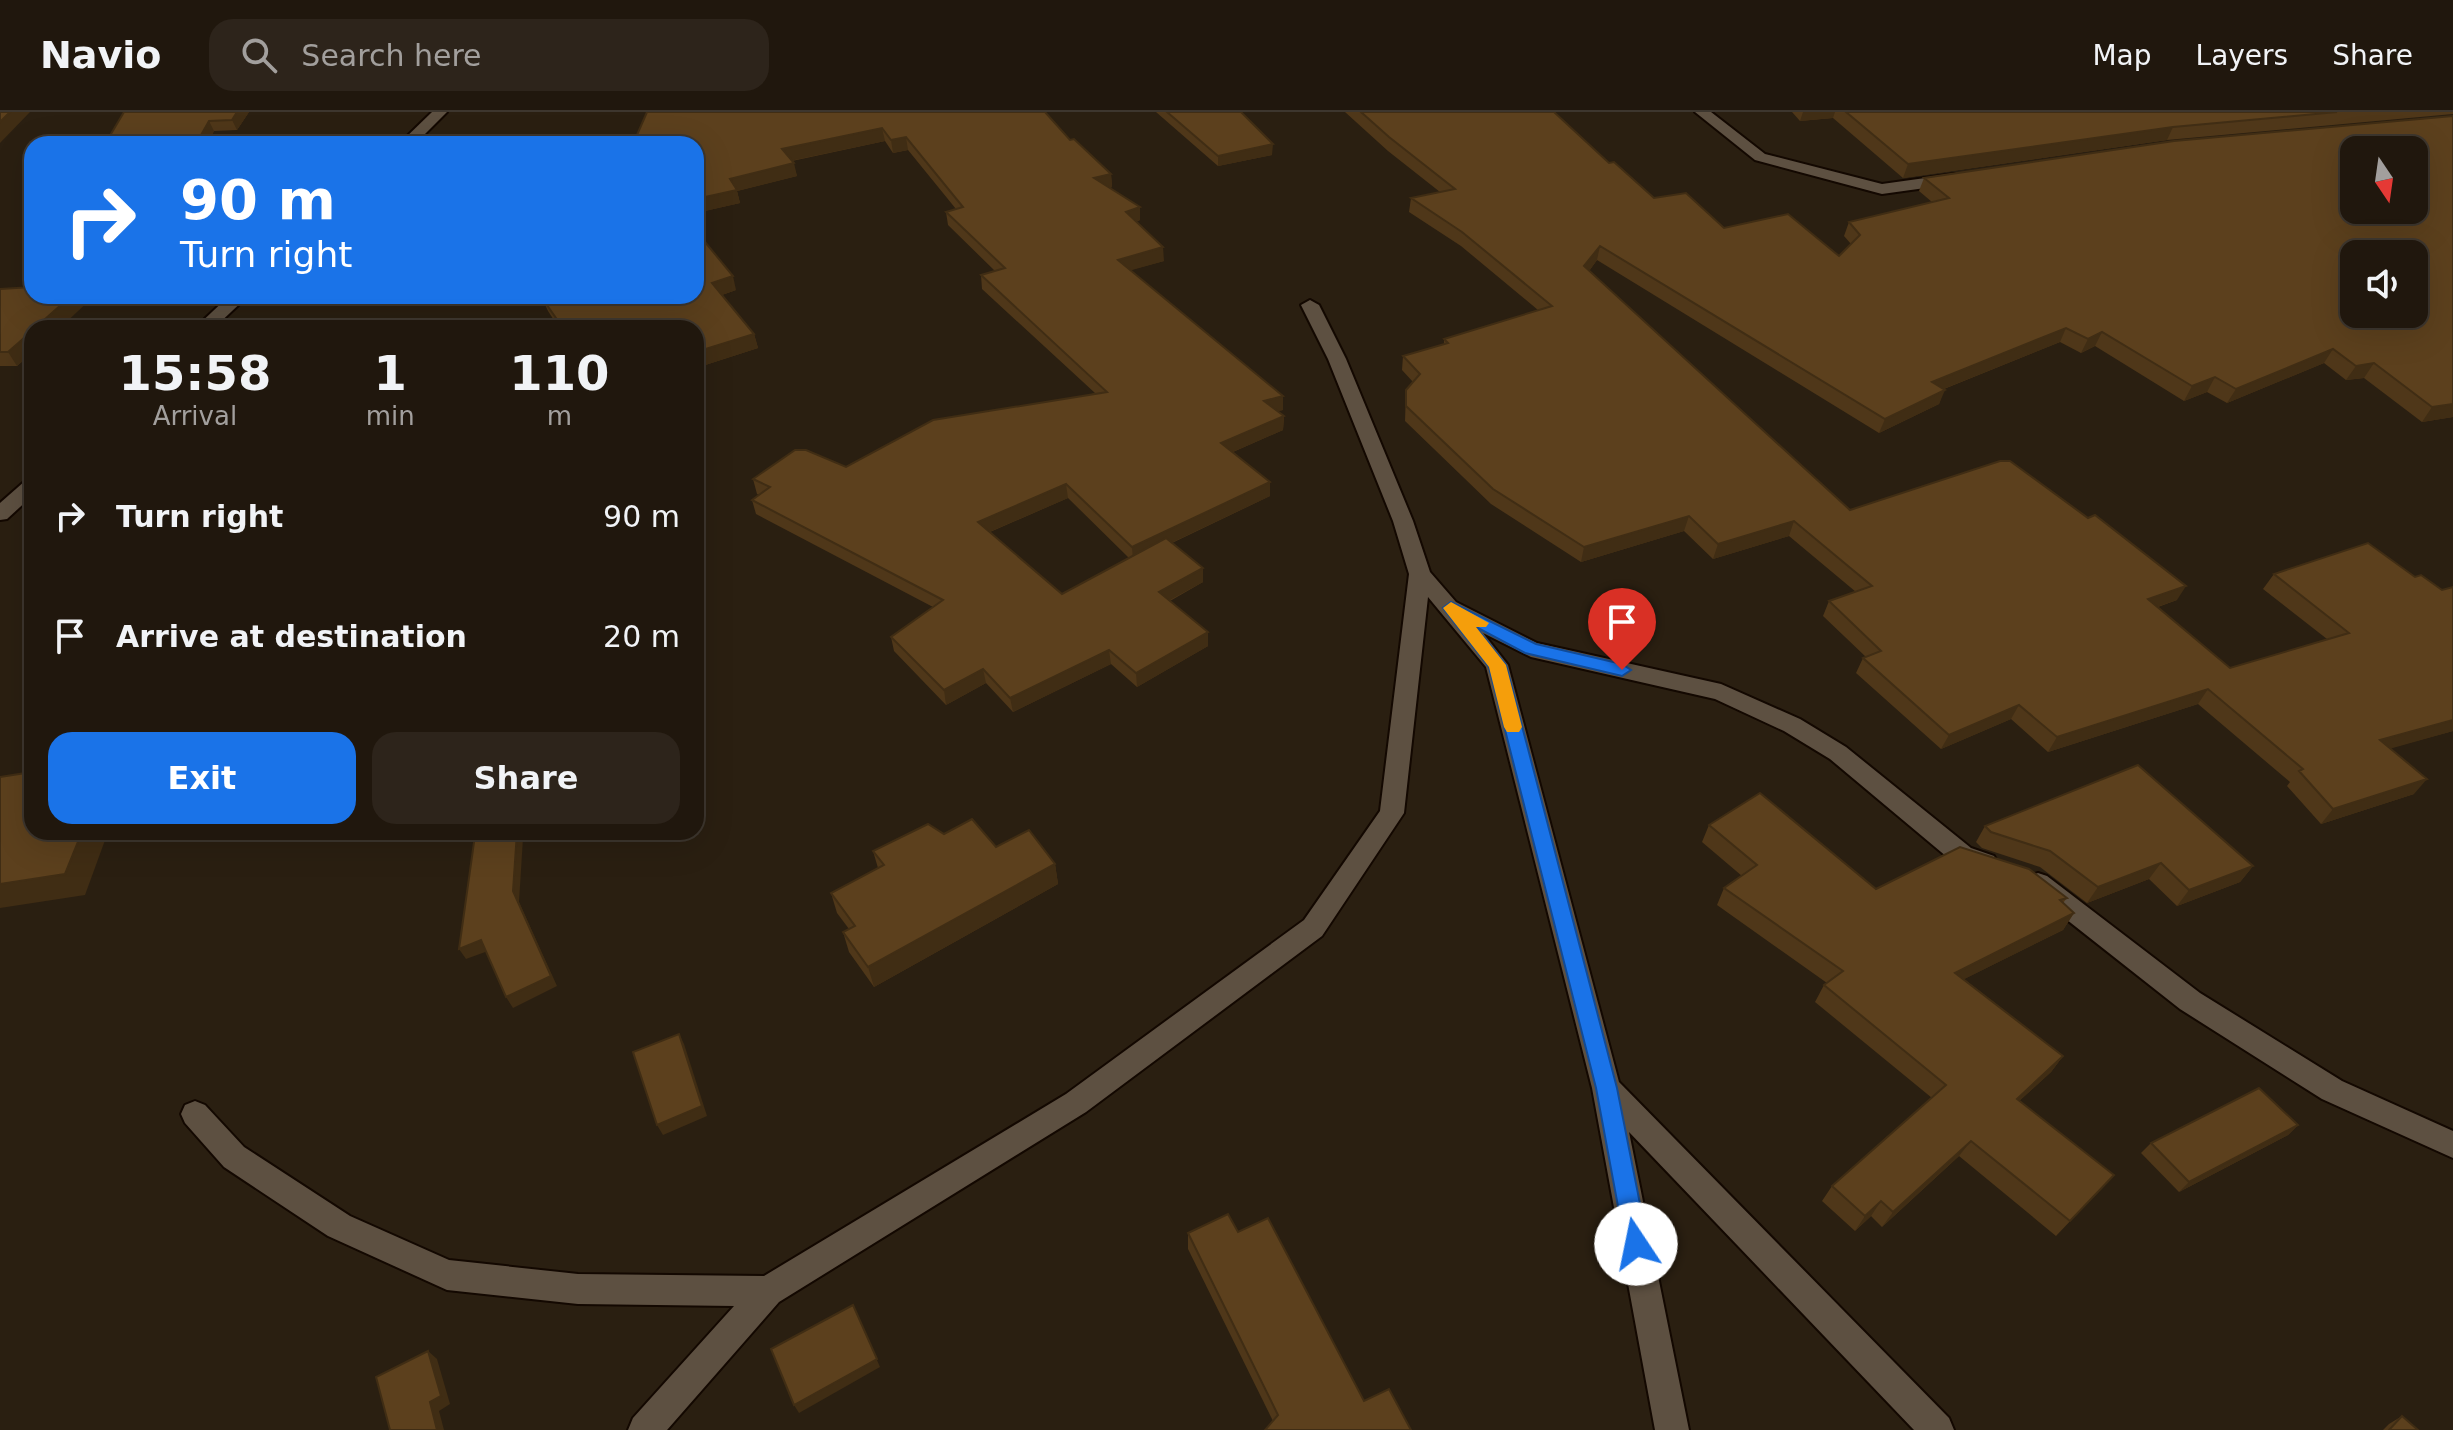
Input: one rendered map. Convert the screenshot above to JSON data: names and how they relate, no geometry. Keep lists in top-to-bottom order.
{
  "north": "bottom",
  "page": {
    "header": "Navio",
    "search": "Search here",
    "nav": ["Map", "Layers", "Share"],
    "turn": ["90 m", "Turn right"],
    "eta": [
      "15:58",
      "Arrival",
      "1",
      "min",
      "110",
      "m"
    ],
    "list": [
      {
        "name": "Turn right",
        "value": "90 m"
      },
      {
        "name": "Arrive at destination",
        "value": "20 m"
      }
    ],
    "buttons": ["Exit", "Share"]
  }
}
